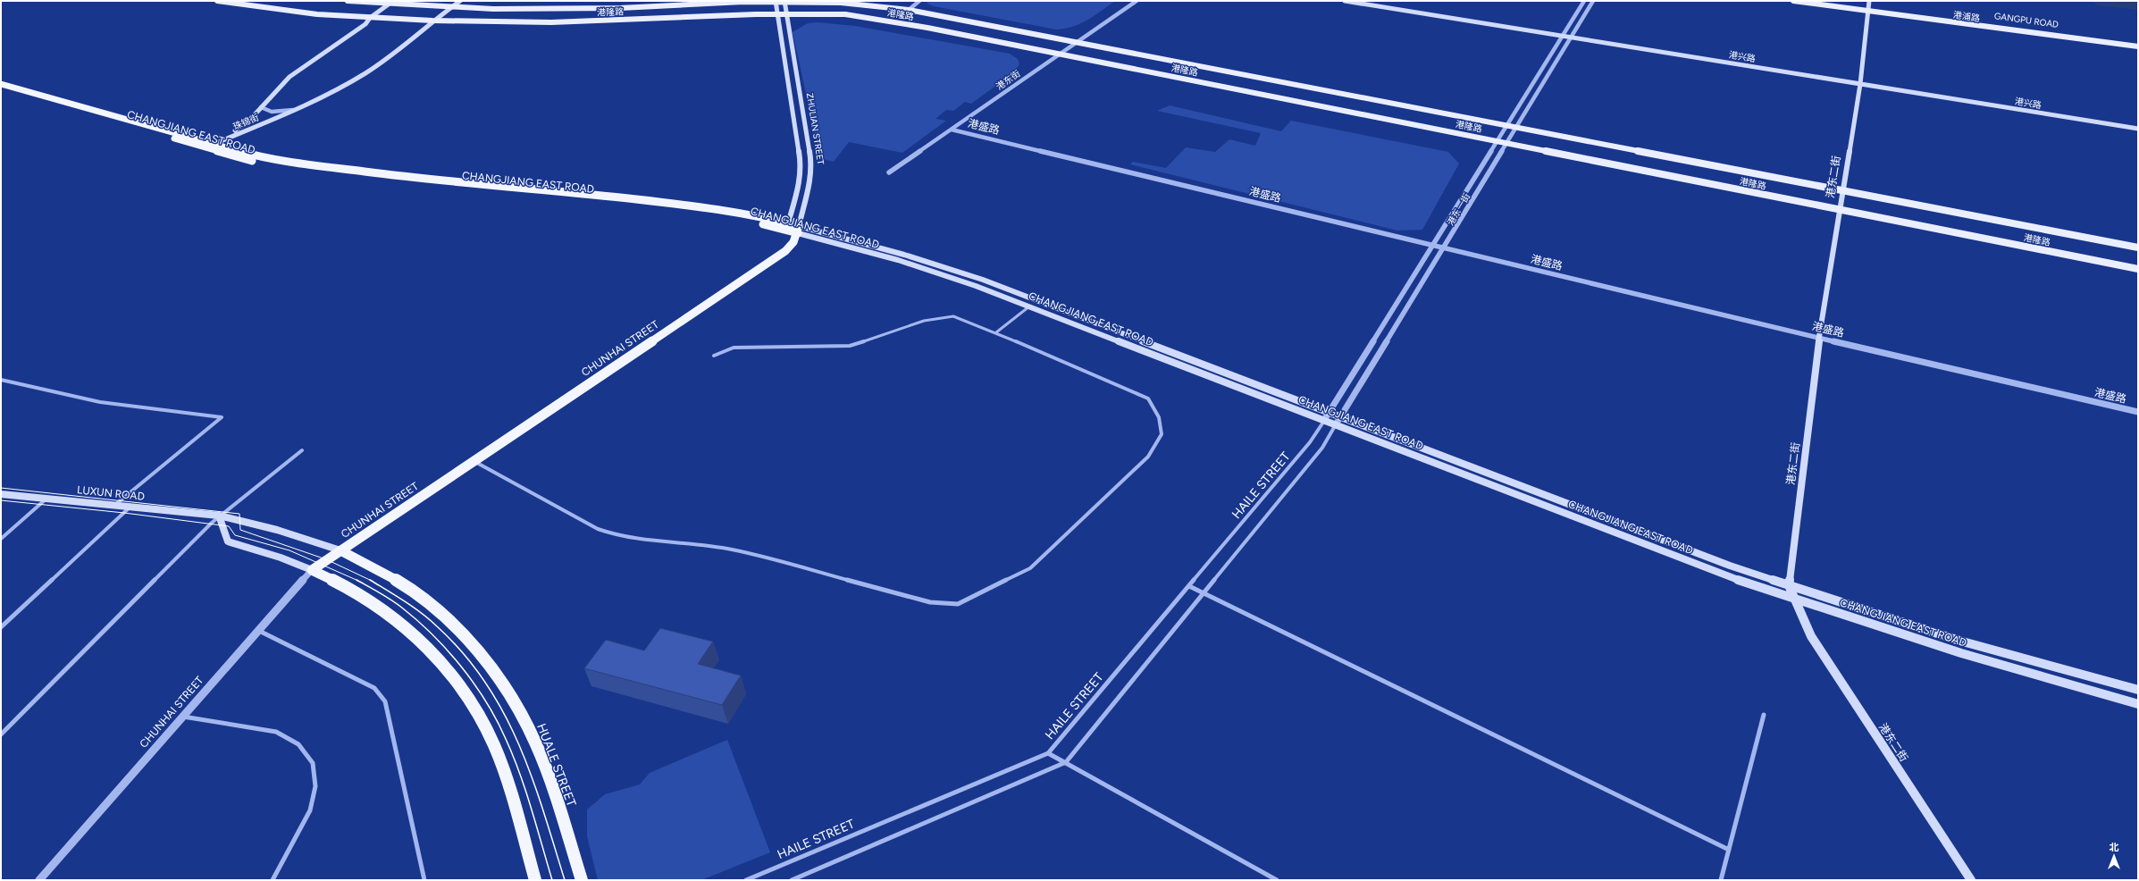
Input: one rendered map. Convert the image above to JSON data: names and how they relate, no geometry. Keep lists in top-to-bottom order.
{
  "streets": {
    "highway": ["CHANGJIANG EAST ROAD", "CHUNHAI STREET", "HUALE STREET"],
    "main road": [
      "港隆路",
      "港浦路",
      "GANGPU ROAD",
      "港兴路",
      "珠锦街",
      "ZHULIAN STREET",
      "港东二街",
      "LUXUN ROAD"
    ],
    "street": [
      "港东街",
      "港盛路",
      "港东一街",
      "HAILE STREET"
    ]
  },
  "crossings": [
    ["港隆路", "港东街"],
    ["港隆路", "珠锦街"],
    ["港隆路", "ZHULIAN STREET"],
    ["港隆路", "港东二街"],
    ["港隆路", "港东一街"],
    ["港浦路", "GANGPU ROAD"],
    ["港浦路", "港东二街"],
    ["GANGPU ROAD", "港东二街"],
    ["港兴路", "港东二街"],
    ["港兴路", "港东一街"],
    ["港东街", "港盛路"],
    ["珠锦街", "CHANGJIANG EAST ROAD"],
    ["港盛路", "港东二街"],
    ["港盛路", "港东一街"],
    ["ZHULIAN STREET", "CHANGJIANG EAST ROAD"],
    ["ZHULIAN STREET", "CHUNHAI STREET"],
    ["CHANGJIANG EAST ROAD", "港东二街"],
    ["CHANGJIANG EAST ROAD", "港东一街"],
    ["CHANGJIANG EAST ROAD", "CHUNHAI STREET"],
    ["CHANGJIANG EAST ROAD", "HAILE STREET"],
    ["港东一街", "HAILE STREET"],
    ["CHUNHAI STREET", "LUXUN ROAD"],
    ["CHUNHAI STREET", "HUALE STREET"],
    ["LUXUN ROAD", "HUALE STREET"]
  ],
  "north": "top"
}
